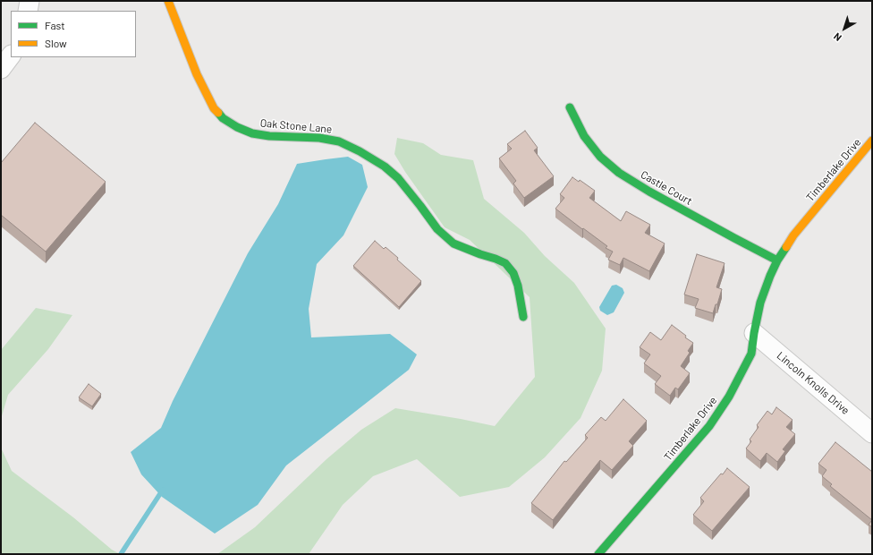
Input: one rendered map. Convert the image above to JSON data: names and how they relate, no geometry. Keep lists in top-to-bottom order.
{
  "streets": {
    "street": [
      "Oak Stone Lane",
      "Timberlake Drive",
      "Castle Court",
      "Lincoln Knolls Drive"
    ]
  },
  "crossings": [
    ["Timberlake Drive", "Castle Court"],
    ["Timberlake Drive", "Lincoln Knolls Drive"]
  ],
  "legend": ["Fast", "Slow"],
  "north": "bottom left"
}
